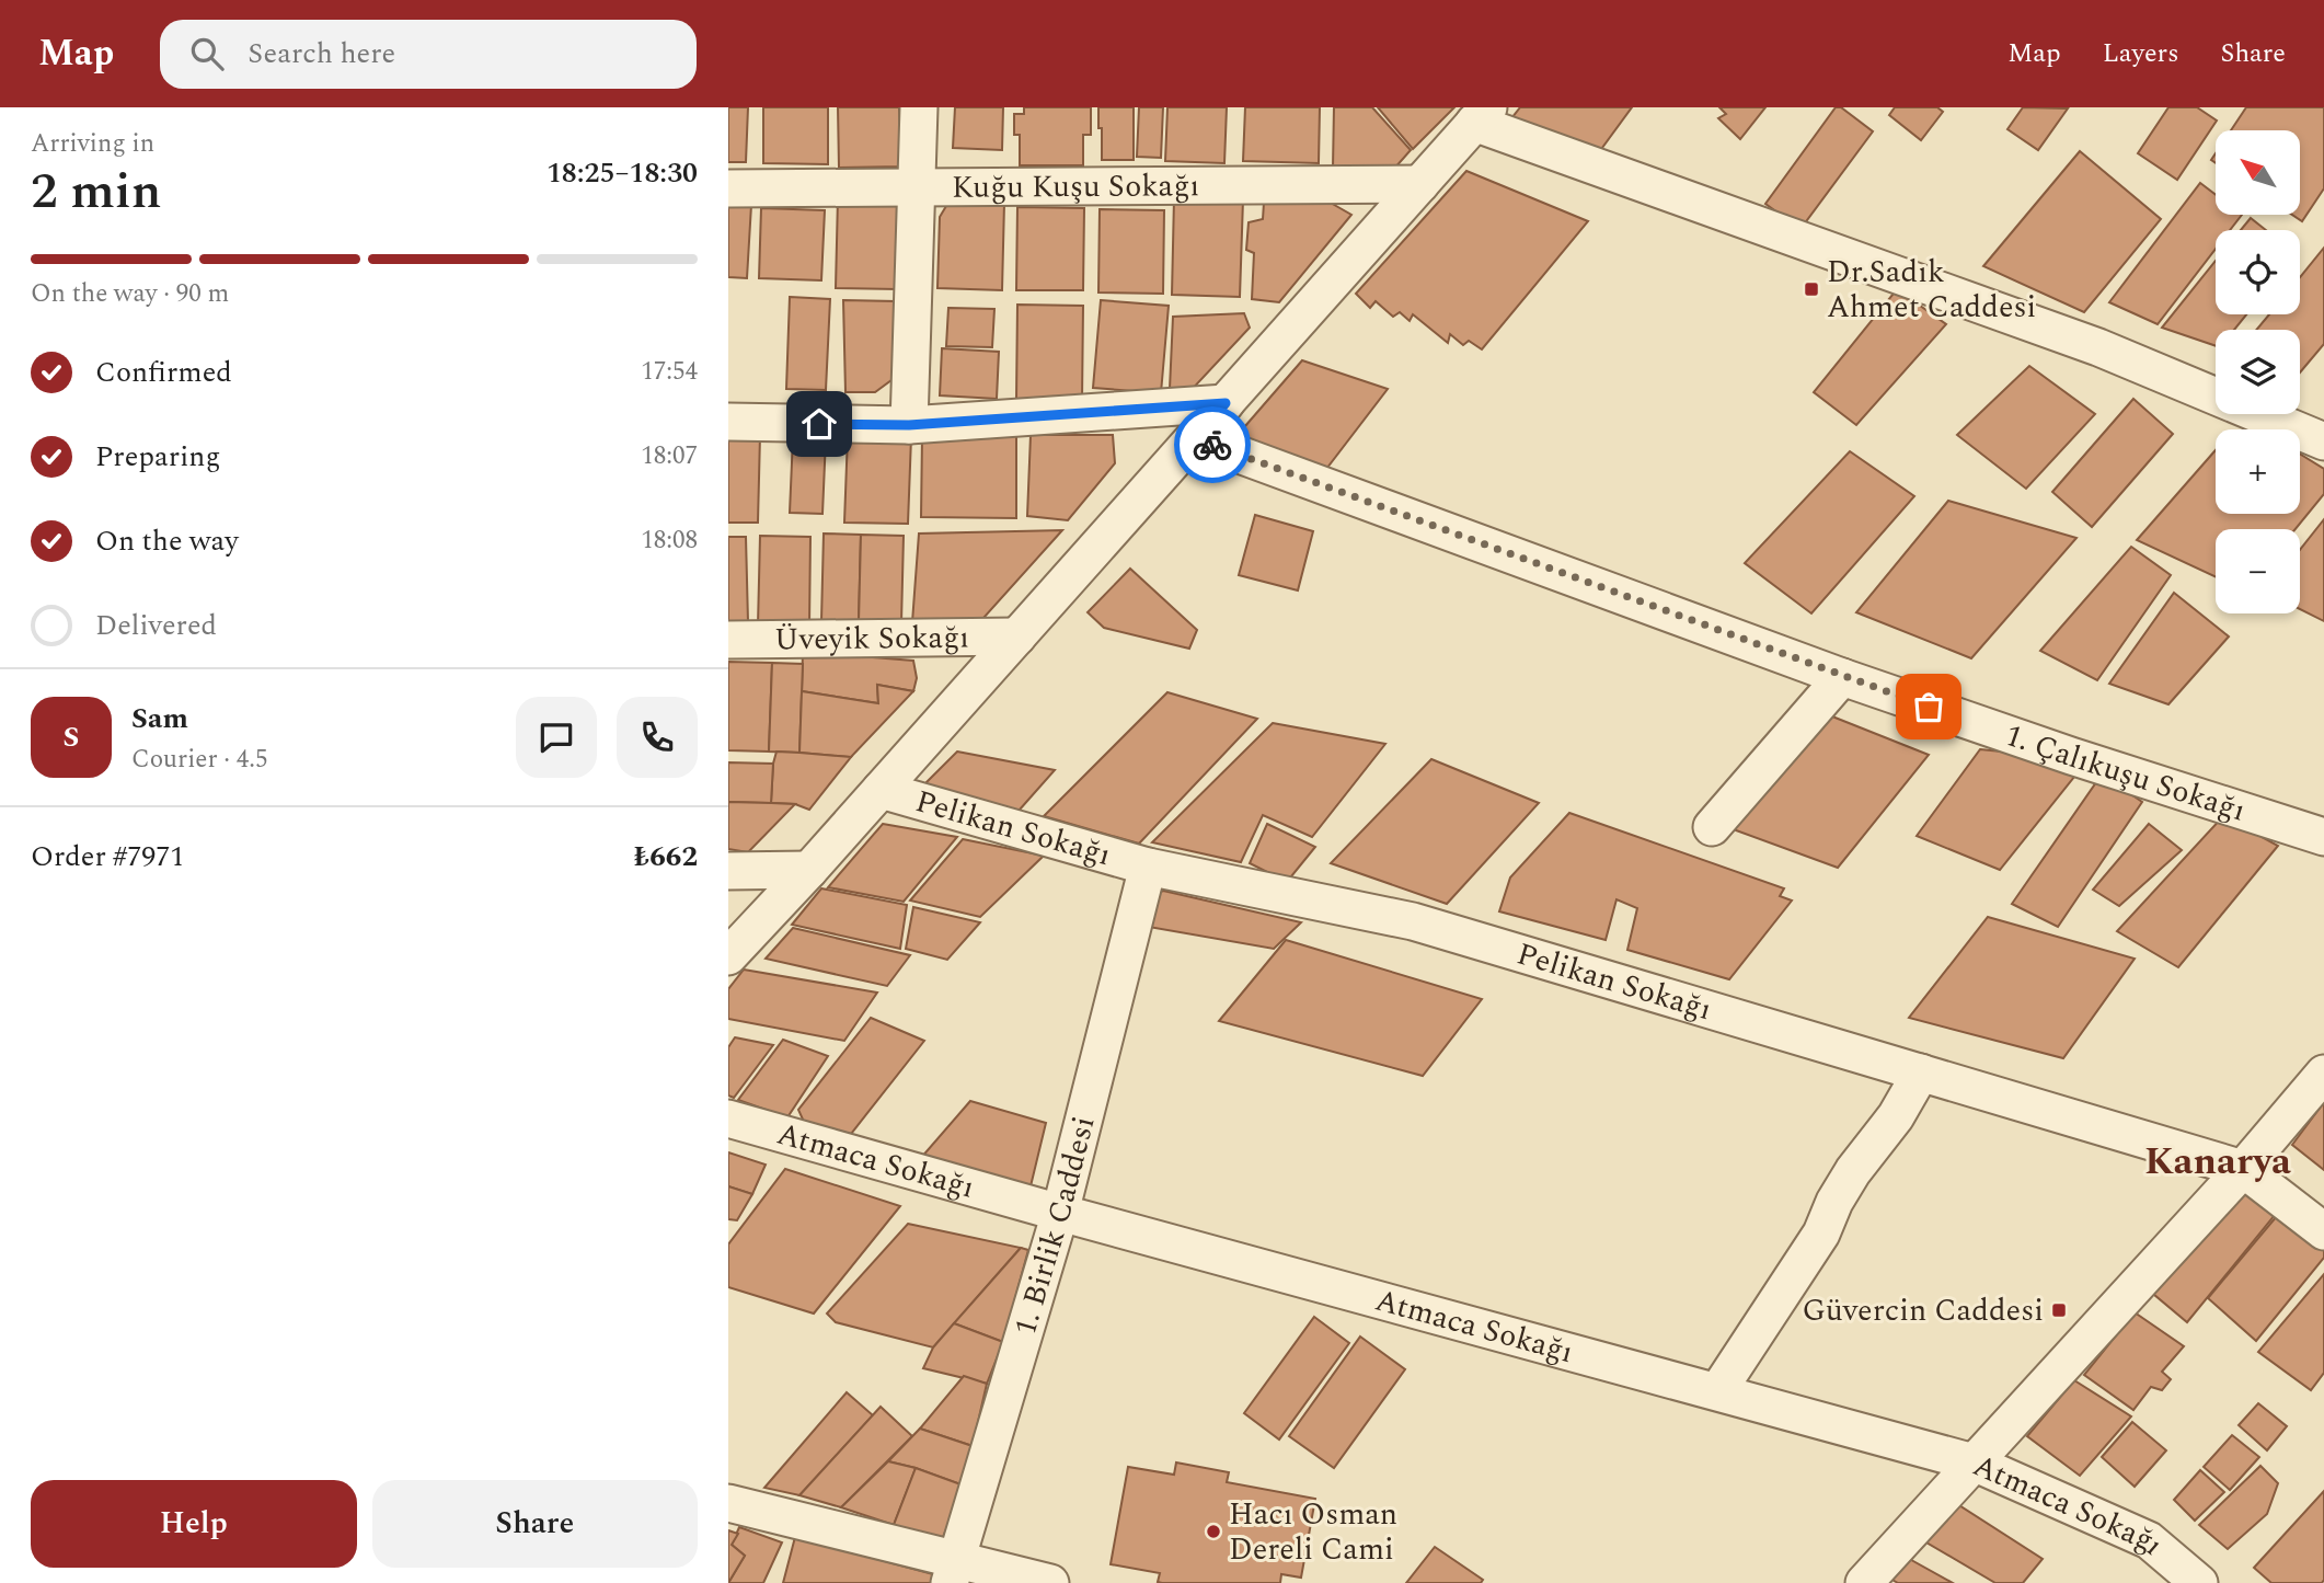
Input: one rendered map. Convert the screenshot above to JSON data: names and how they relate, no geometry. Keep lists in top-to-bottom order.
{
  "streets": {
    "street": [
      "Kuğu Kuşu Sokağı",
      "Üveyik Sokağı",
      "1. Çalıkuşu Sokağı",
      "Pelikan Sokağı",
      "Atmaca Sokağı",
      "1. Birlik Caddesi"
    ]
  },
  "crossings": [
    ["Pelikan Sokağı", "1. Birlik Caddesi"],
    ["Atmaca Sokağı", "1. Birlik Caddesi"]
  ],
  "districts": ["Kanarya"],
  "places": {
    "transit": ["Dr.Sadık Ahmet Caddesi", "Güvercin Caddesi"],
    "other": ["Hacı Osman Dereli Cami"]
  },
  "north": "top left",
  "page": {
    "header": "Map",
    "search": "Search here",
    "nav": ["Map", "Layers", "Share"],
    "heading": ["2 min", "Arriving in", "18:25–18:30"],
    "panel": [
      "Sam",
      "Courier · 4.5",
      "Order #7971",
      "₺662"
    ],
    "map_buttons": ["+", "−"],
    "bar": "On the way · 90 m",
    "list": [
      ["Confirmed", "17:54"],
      ["Preparing", "18:07"],
      ["On the way", "18:08"],
      "Delivered"
    ],
    "round": "S",
    "buttons": ["Help", "Share"]
  }
}
